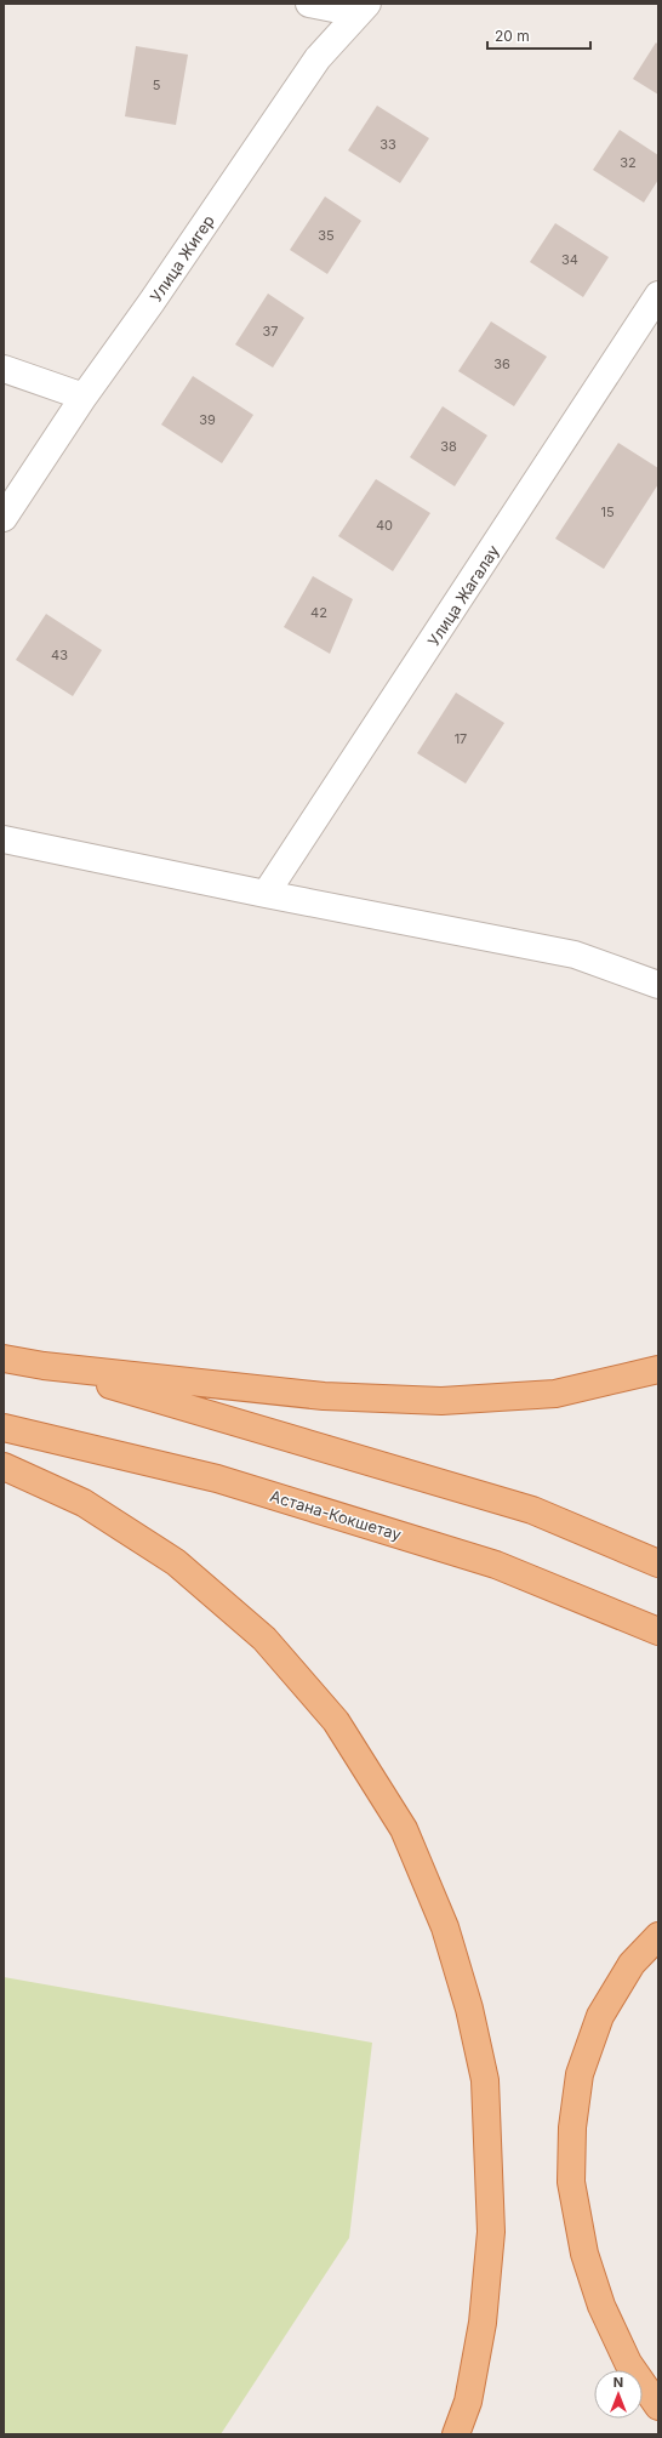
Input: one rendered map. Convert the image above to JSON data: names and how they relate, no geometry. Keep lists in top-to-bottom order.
{
  "streets": {
    "highway": ["Астана-Кокшетау"],
    "street": ["Улица Жигер", "Улица Жагалау"]
  },
  "house_numbers": [
    "5",
    "33",
    "32",
    "35",
    "34",
    "37",
    "36",
    "39",
    "38",
    "15",
    "40",
    "42",
    "43",
    "17"
  ],
  "scale_bar": "20 m",
  "north": "top"
}
